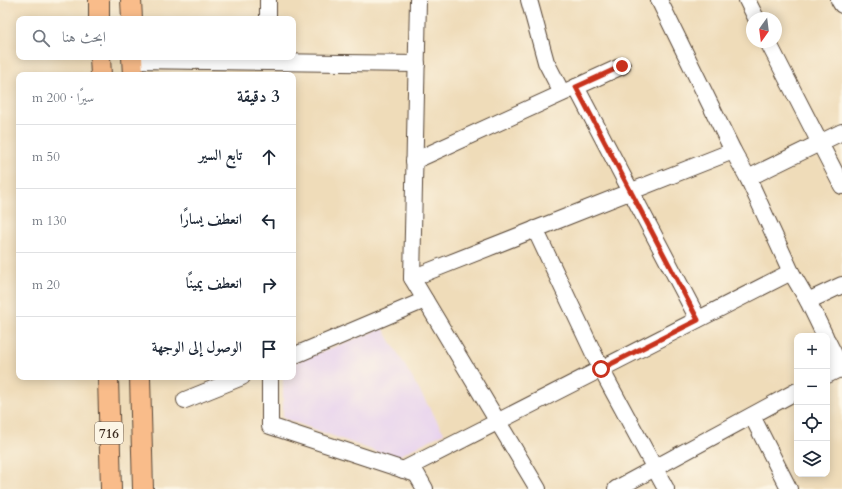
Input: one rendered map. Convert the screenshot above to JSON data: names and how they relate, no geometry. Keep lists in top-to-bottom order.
{
  "streets": {
    "main road": ["716"]
  },
  "north": "bottom",
  "page": {
    "search": "ابحث هنا",
    "heading": ["3 دقيقة", "سيرًا · 200 m"],
    "list": [
      ["تابع السير", "50 m"],
      ["انعطف يسارًا", "130 m"],
      ["انعطف يمينًا", "20 m"],
      "الوصول إلى الوجهة"
    ],
    "map_buttons": ["+", "−"]
  }
}
